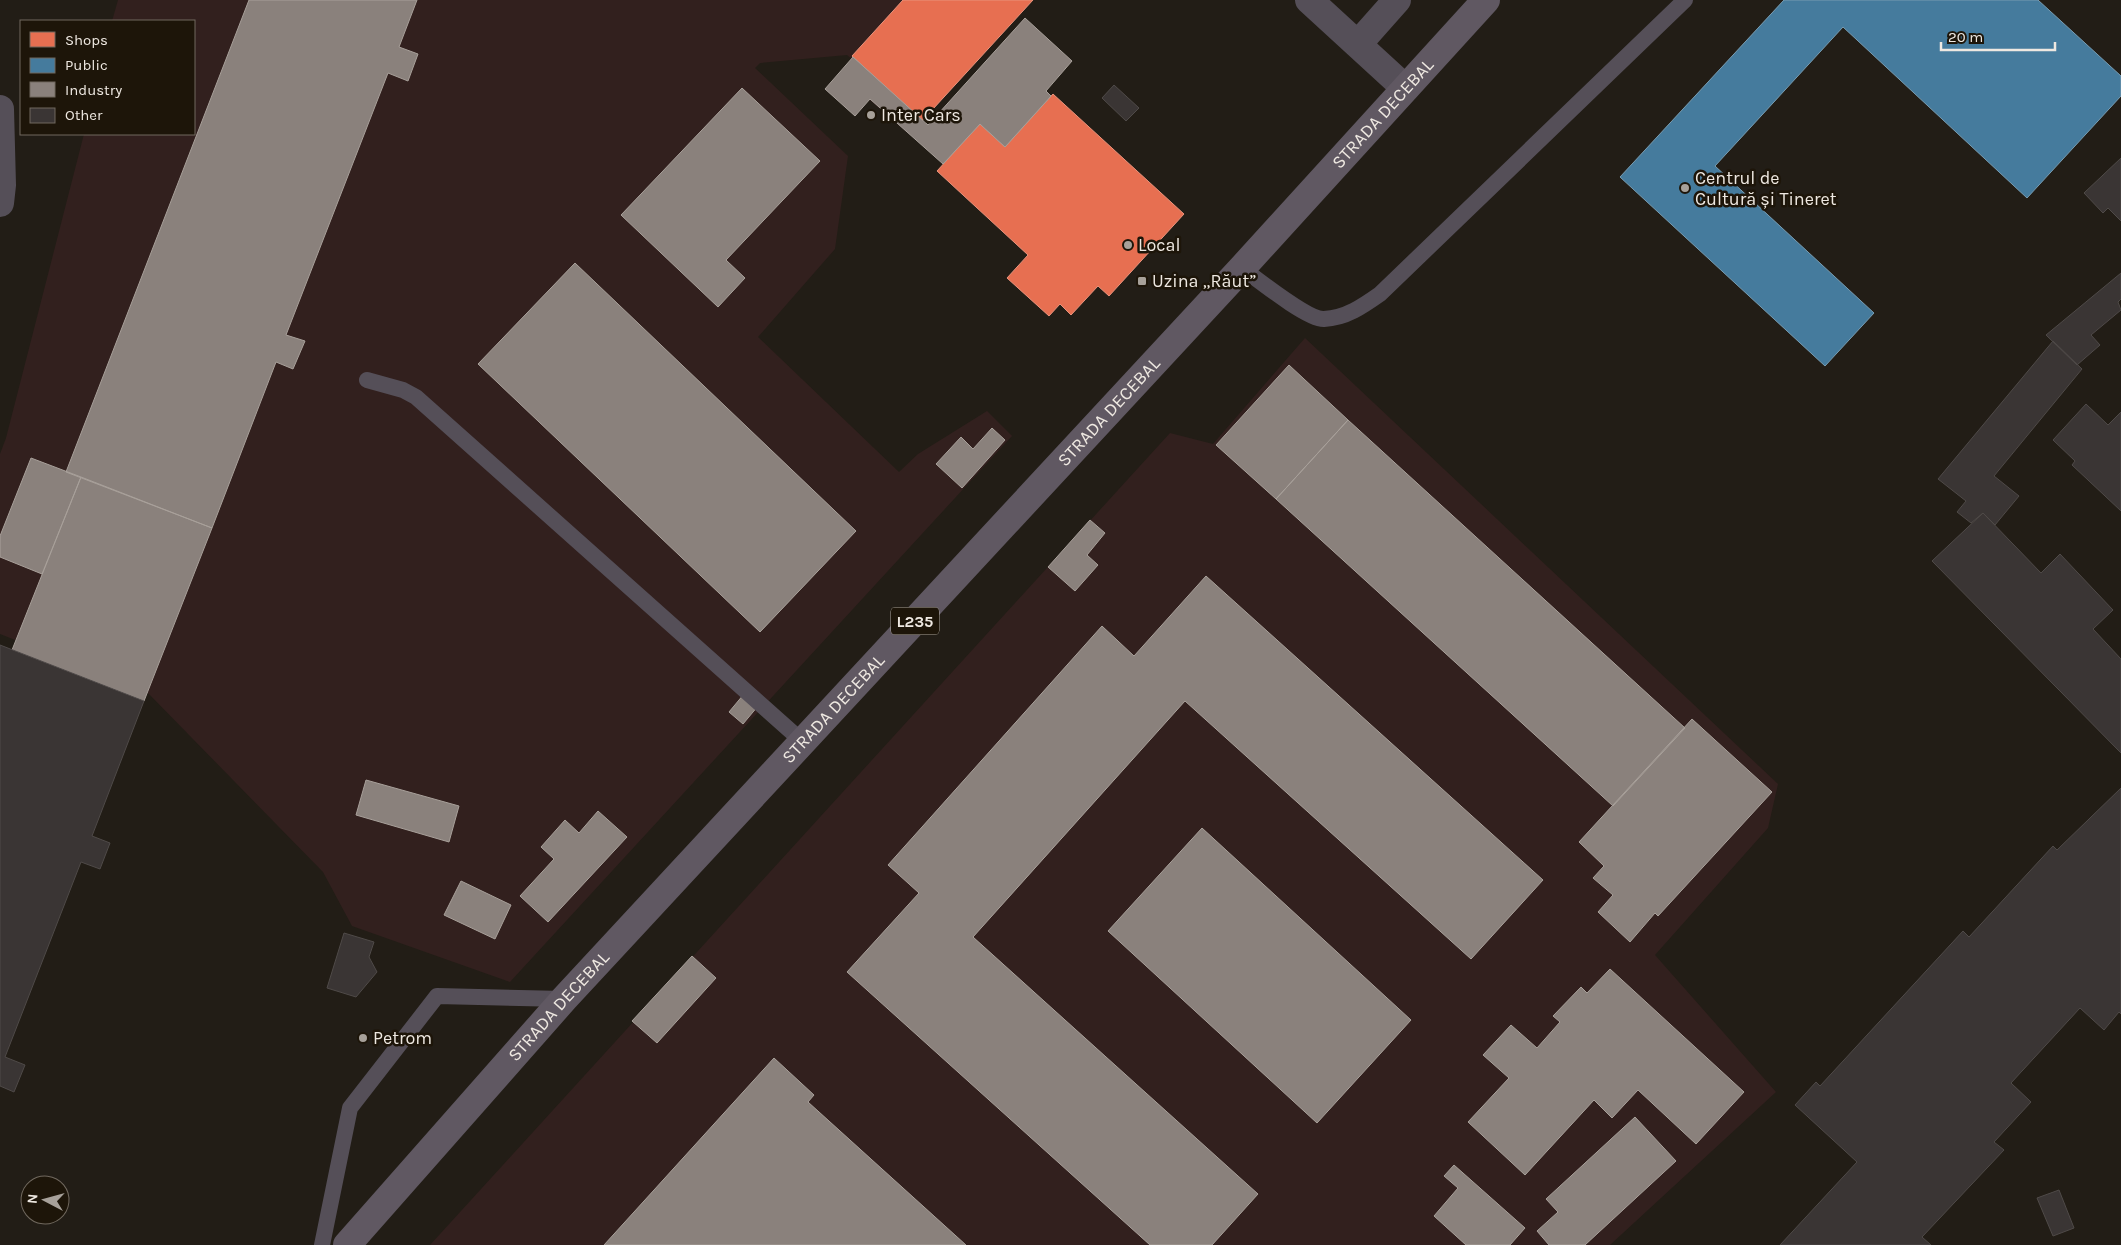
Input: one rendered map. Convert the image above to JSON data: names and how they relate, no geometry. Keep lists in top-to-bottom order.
{
  "streets": {
    "main road": ["STRADA DECEBAL", "L235"]
  },
  "places": {
    "other": [
      "Inter Cars",
      "Centrul de Cultură și Tineret",
      "Local",
      "Petrom"
    ],
    "transit": ["Uzina „Răut”"]
  },
  "legend": [
    "Shops",
    "Public",
    "Industry",
    "Other"
  ],
  "scale_bar": "20 m",
  "north": "left"
}
